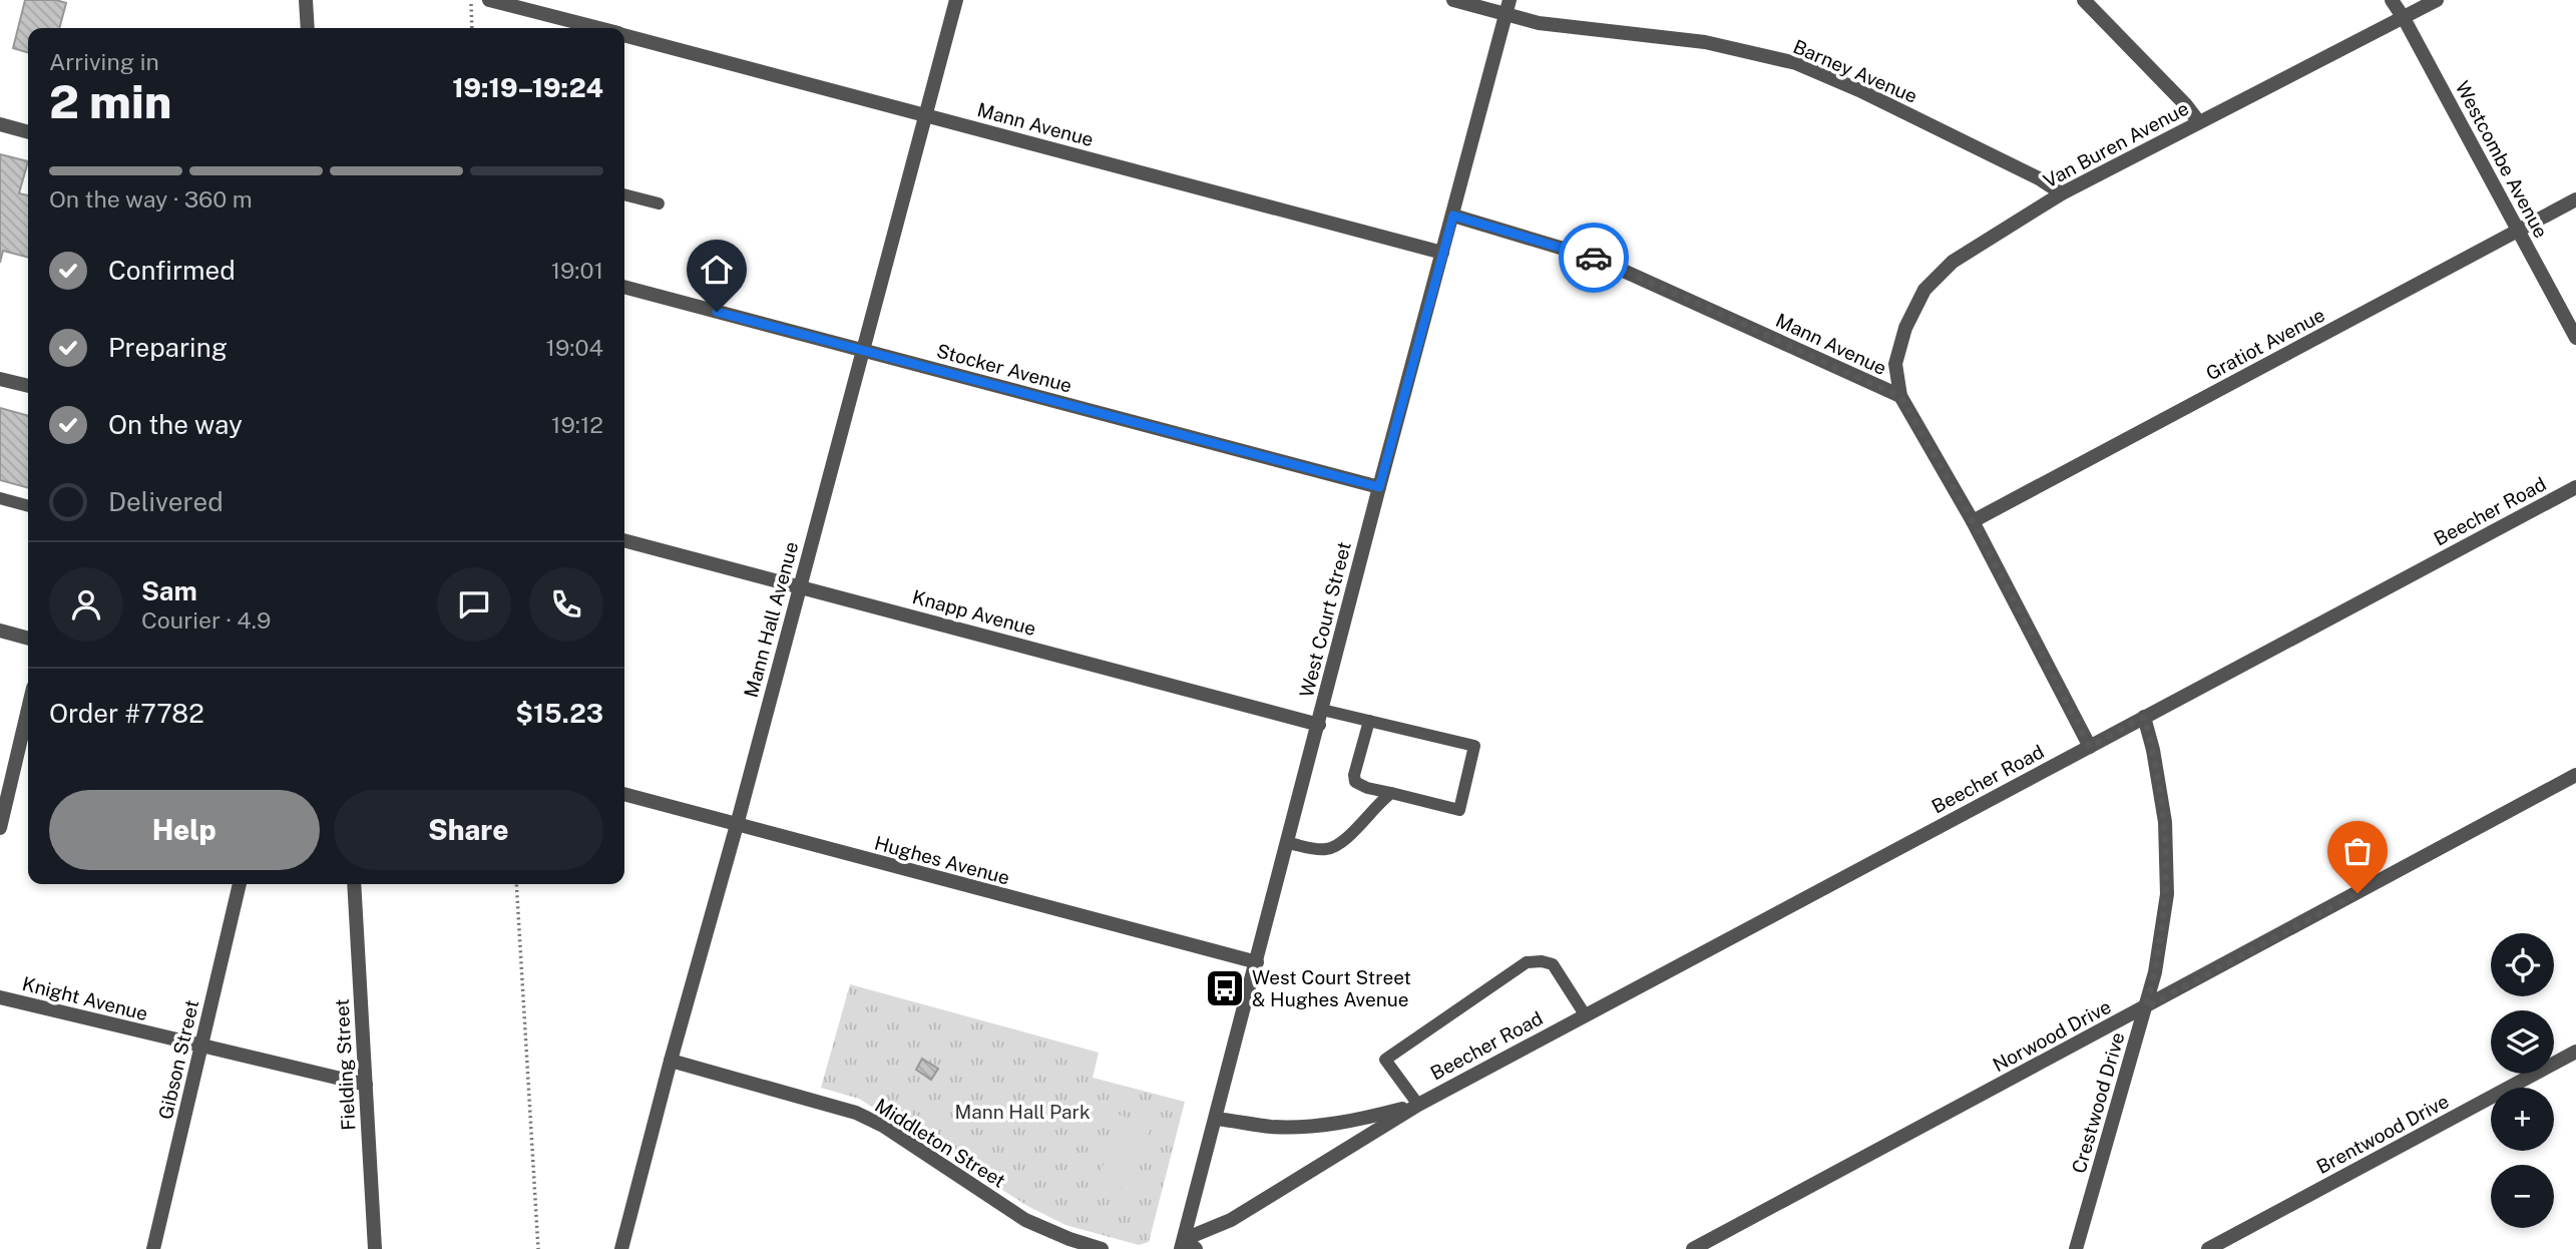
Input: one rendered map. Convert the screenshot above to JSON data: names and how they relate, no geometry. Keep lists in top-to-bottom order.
{
  "streets": {
    "street": [
      "Barney Avenue",
      "Mann Avenue",
      "Van Buren Avenue",
      "Westcombe Avenue",
      "Gratiot Avenue",
      "Stocker Avenue",
      "Beecher Road",
      "Knapp Avenue",
      "Mann Hall Avenue",
      "West Court Street",
      "Hughes Avenue",
      "Knight Avenue",
      "Norwood Drive",
      "Gibson Street",
      "Fielding Street",
      "Crestwood Drive",
      "Brentwood Drive",
      "Middleton Street"
    ]
  },
  "crossings": [
    ["Barney Avenue", "Van Buren Avenue"],
    ["Barney Avenue", "West Court Street"],
    ["Mann Avenue", "Van Buren Avenue"],
    ["Mann Avenue", "Gratiot Avenue"],
    ["Mann Avenue", "Beecher Road"],
    ["Mann Avenue", "Mann Hall Avenue"],
    ["Mann Avenue", "West Court Street"],
    ["Van Buren Avenue", "Westcombe Avenue"],
    ["Westcombe Avenue", "Gratiot Avenue"],
    ["Stocker Avenue", "Mann Hall Avenue"],
    ["Stocker Avenue", "West Court Street"],
    ["Beecher Road", "West Court Street"],
    ["Beecher Road", "Crestwood Drive"],
    ["Knapp Avenue", "Mann Hall Avenue"],
    ["Knapp Avenue", "West Court Street"],
    ["Mann Hall Avenue", "Hughes Avenue"],
    ["Mann Hall Avenue", "Middleton Street"],
    ["West Court Street", "Hughes Avenue"],
    ["Knight Avenue", "Gibson Street"],
    ["Knight Avenue", "Fielding Street"],
    ["Norwood Drive", "Crestwood Drive"]
  ],
  "parks": ["Mann Hall Park"],
  "places": {
    "bus stop": ["West Court Street & Hughes Avenue"]
  },
  "page": {
    "heading": ["2 min", "Arriving in", "19:19–19:24"],
    "panel": [
      "Sam",
      "Courier · 4.9",
      "Order #7782",
      "$15.23"
    ],
    "bar": "On the way · 360 m",
    "list": [
      ["Confirmed", "19:01"],
      ["Preparing", "19:04"],
      ["On the way", "19:12"],
      "Delivered"
    ],
    "buttons": ["Help", "Share"],
    "map_buttons": ["+", "−"]
  }
}
